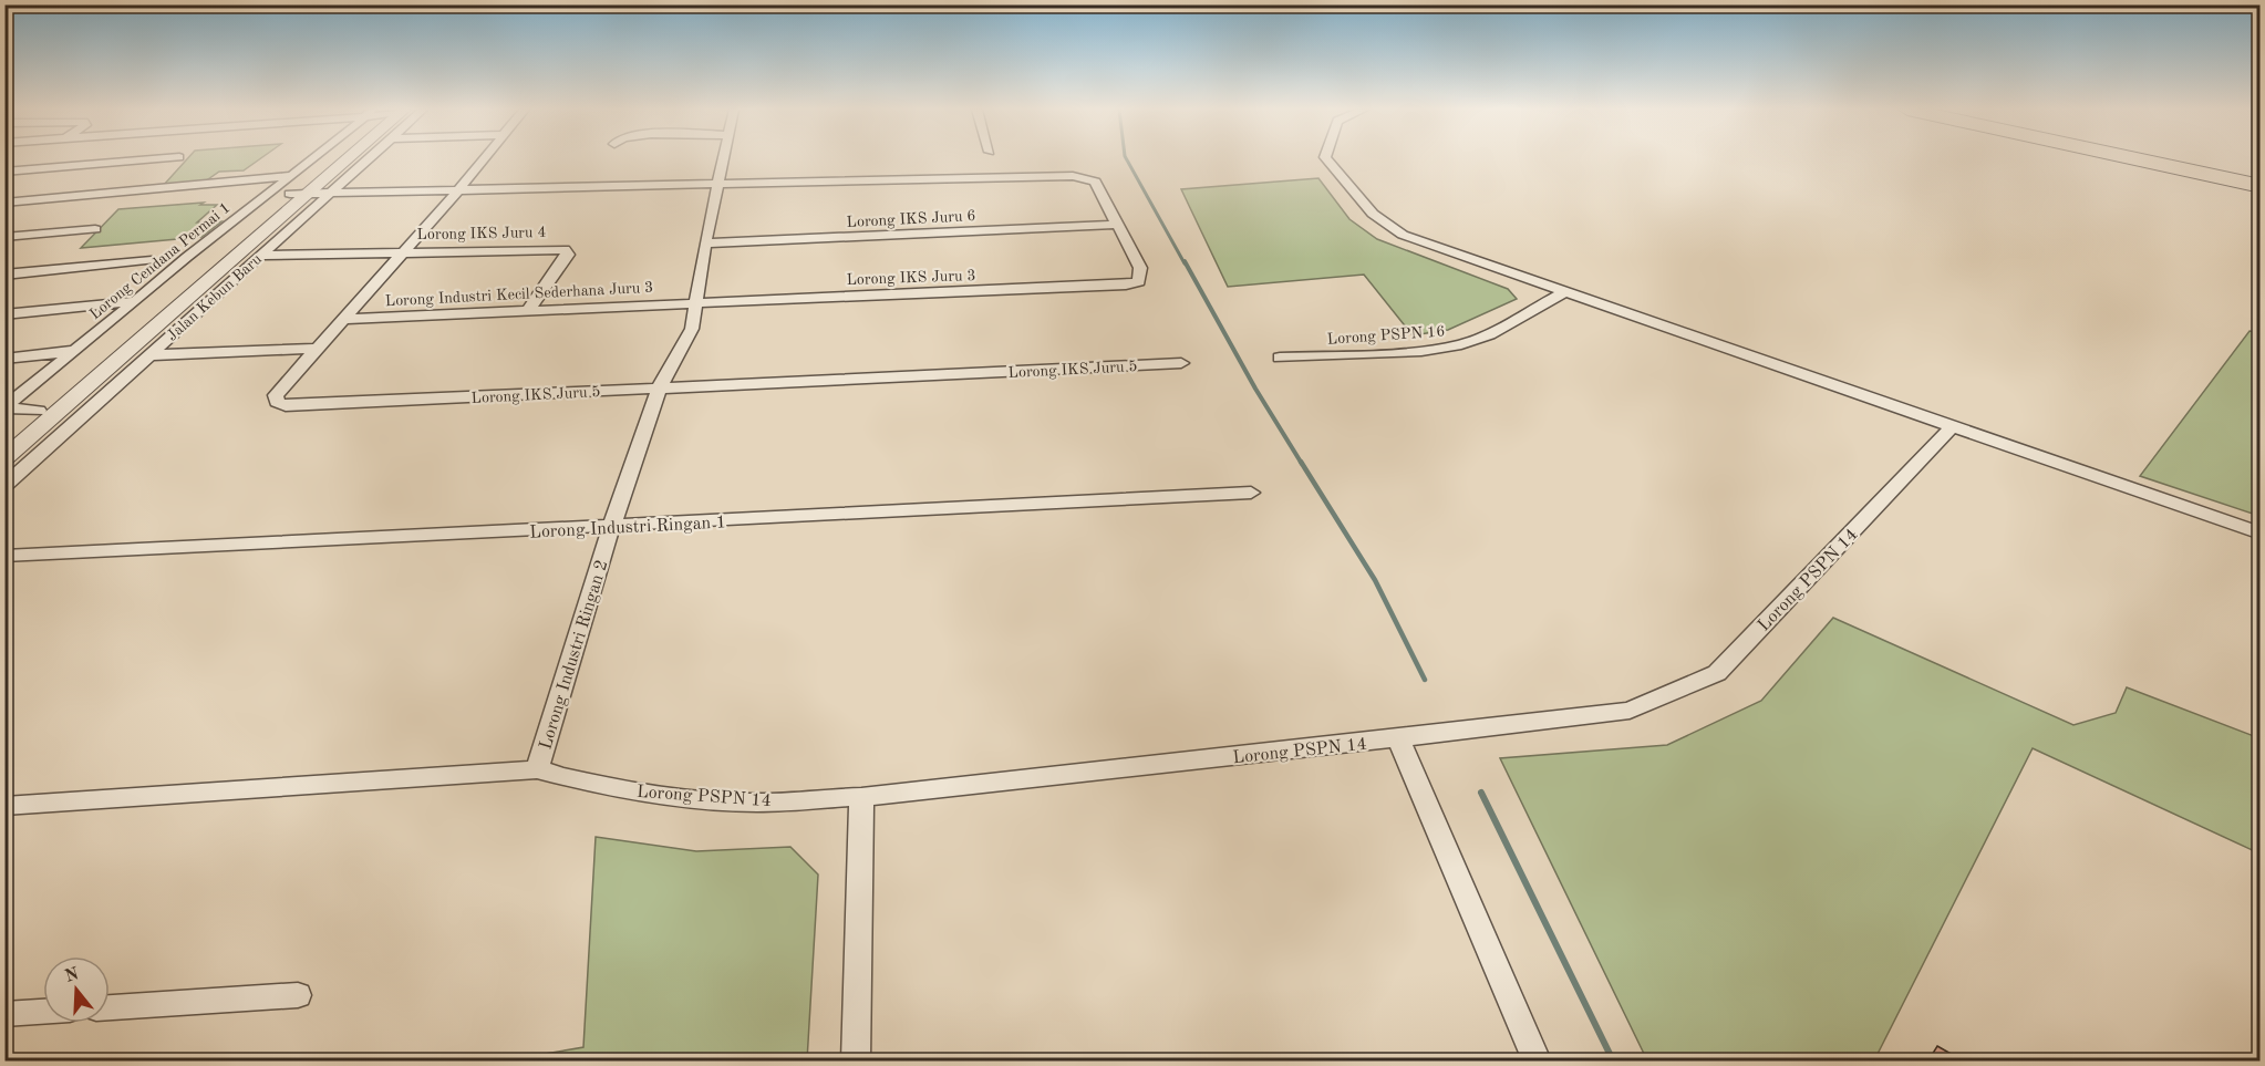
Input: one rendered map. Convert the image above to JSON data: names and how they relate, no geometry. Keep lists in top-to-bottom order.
{
  "streets": {
    "street": [
      "Lorong IKS Juru 6",
      "Lorong IKS Juru 4",
      "Lorong Cendana Permai 1",
      "Lorong IKS Juru 3",
      "Lorong Industri Kecil Sederhana Juru 3",
      "Jalan Kebun Baru",
      "Lorong PSPN 16",
      "Lorong IKS Juru 5",
      "Lorong Industri Ringan 1",
      "Lorong PSPN 14",
      "Lorong Industri Ringan 2"
    ]
  },
  "crossings": [
    ["Lorong IKS Juru 6", "Lorong IKS Juru 3"],
    ["Lorong IKS Juru 6", "Lorong Industri Ringan 2"],
    ["Lorong IKS Juru 4", "Lorong Industri Kecil Sederhana Juru 3"],
    ["Lorong IKS Juru 4", "Lorong IKS Juru 5"],
    ["Lorong Cendana Permai 1", "Jalan Kebun Baru"],
    ["Lorong IKS Juru 3", "Lorong Industri Kecil Sederhana Juru 3"],
    ["Lorong IKS Juru 3", "Lorong Industri Ringan 2"],
    ["Lorong Industri Kecil Sederhana Juru 3", "Lorong IKS Juru 5"],
    ["Lorong Industri Kecil Sederhana Juru 3", "Lorong Industri Ringan 2"],
    ["Lorong IKS Juru 5", "Lorong Industri Ringan 2"],
    ["Lorong Industri Ringan 1", "Lorong Industri Ringan 2"],
    ["Lorong PSPN 14", "Lorong Industri Ringan 2"]
  ],
  "north": "top"
}
